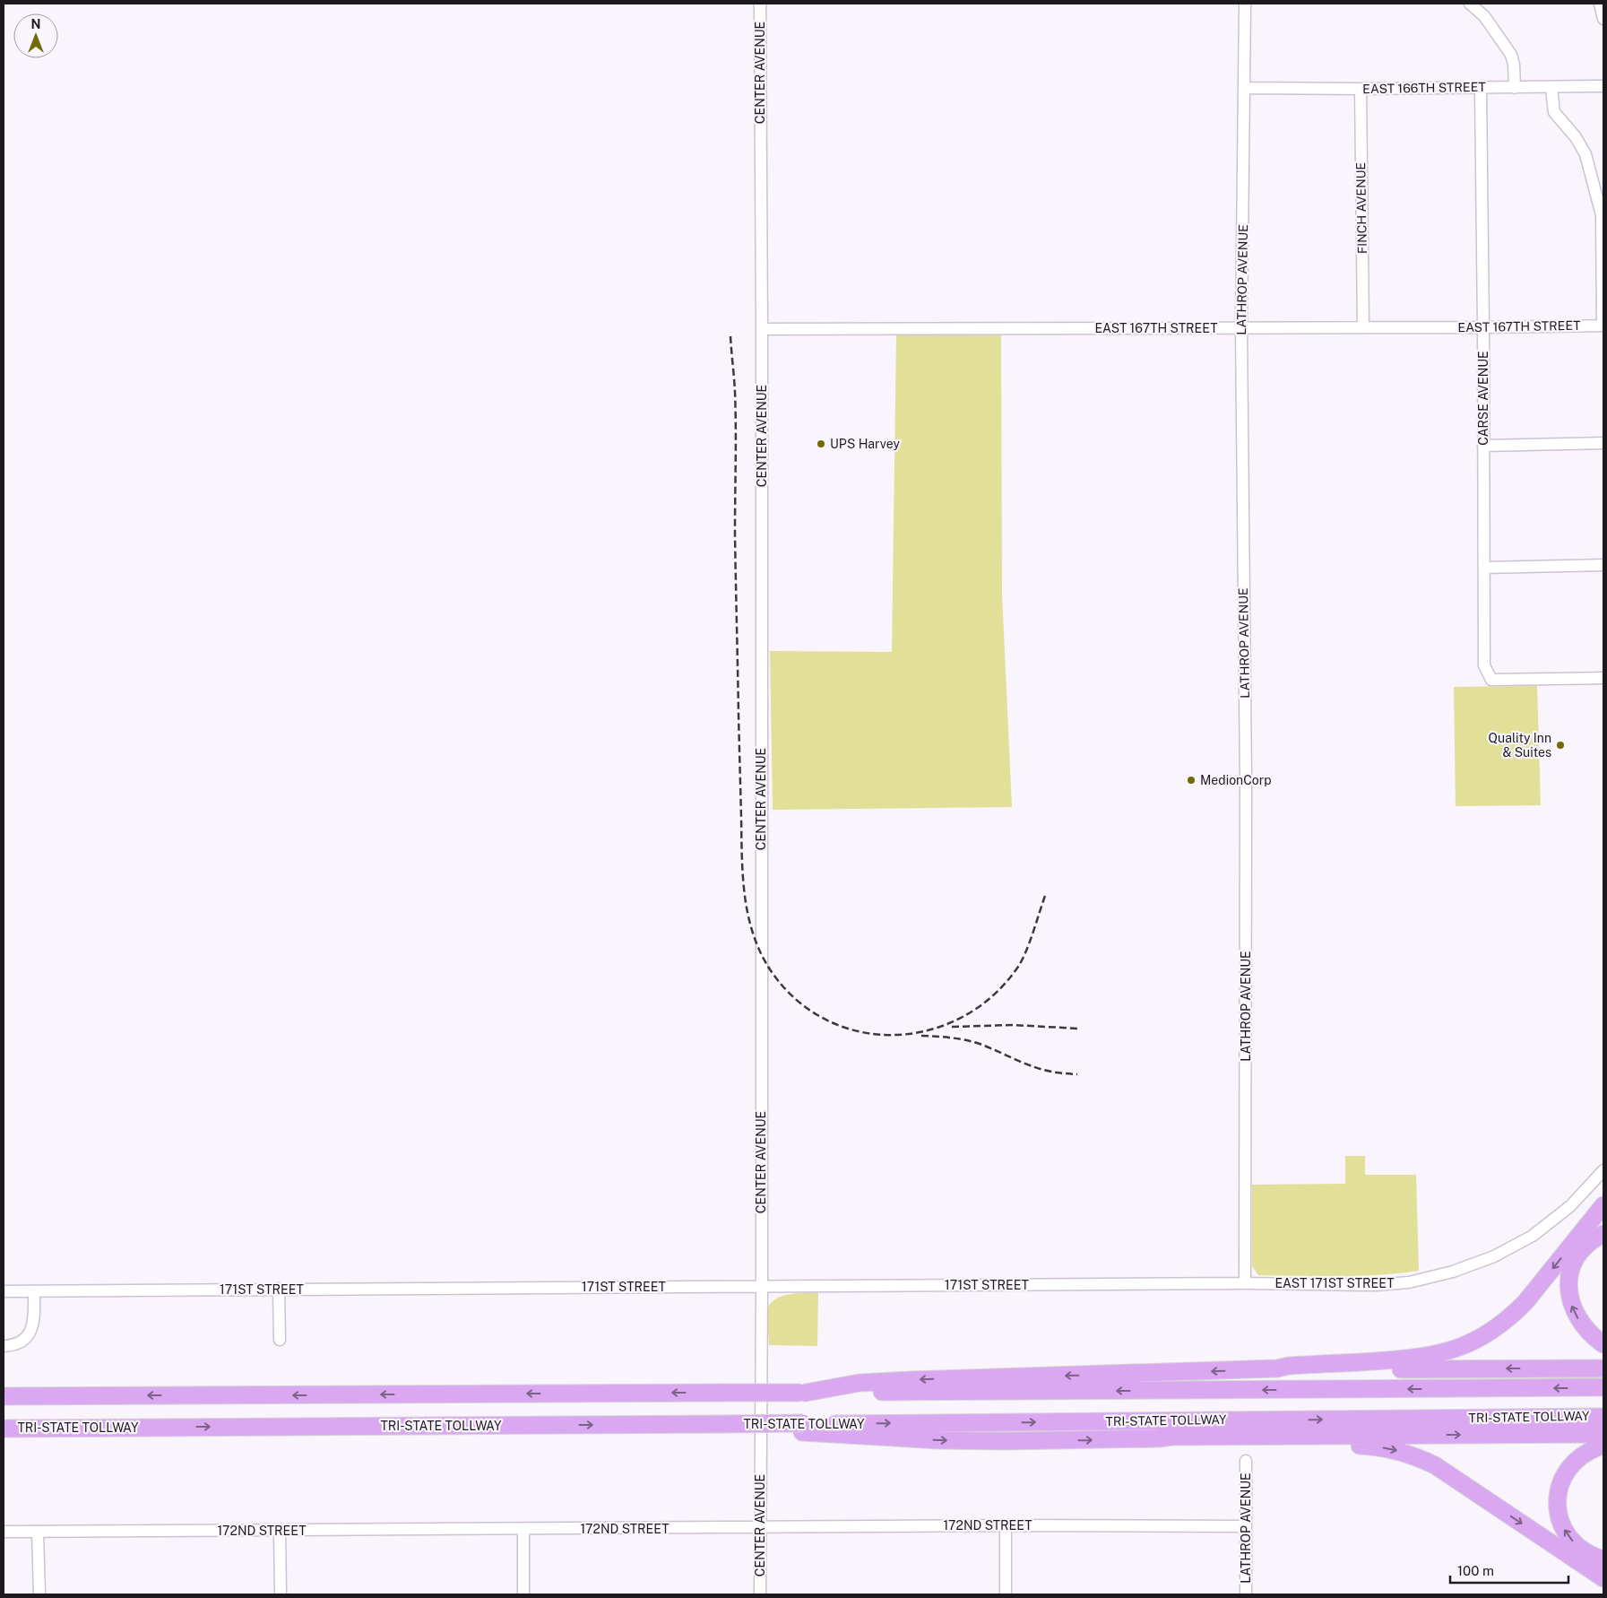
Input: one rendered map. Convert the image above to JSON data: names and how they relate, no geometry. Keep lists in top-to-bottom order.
{
  "streets": {
    "highway": ["TRI-STATE TOLLWAY"],
    "street": [
      "CENTER AVENUE",
      "EAST 166TH STREET",
      "FINCH AVENUE",
      "LATHROP AVENUE",
      "EAST 167TH STREET",
      "CARSE AVENUE",
      "EAST 171ST STREET",
      "171ST STREET",
      "172ND STREET"
    ]
  },
  "crossings": [
    ["CENTER AVENUE", "EAST 167TH STREET"],
    ["CENTER AVENUE", "171ST STREET"],
    ["CENTER AVENUE", "172ND STREET"],
    ["EAST 166TH STREET", "FINCH AVENUE"],
    ["EAST 166TH STREET", "LATHROP AVENUE"],
    ["EAST 166TH STREET", "CARSE AVENUE"],
    ["FINCH AVENUE", "EAST 167TH STREET"],
    ["LATHROP AVENUE", "EAST 167TH STREET"],
    ["LATHROP AVENUE", "EAST 171ST STREET"],
    ["LATHROP AVENUE", "171ST STREET"],
    ["LATHROP AVENUE", "172ND STREET"],
    ["EAST 167TH STREET", "CARSE AVENUE"],
    ["EAST 171ST STREET", "171ST STREET"]
  ],
  "places": ["UPS Harvey", "Quality Inn & Suites", "MedionCorp"],
  "scale_bar": "100 m",
  "north": "top"
}
